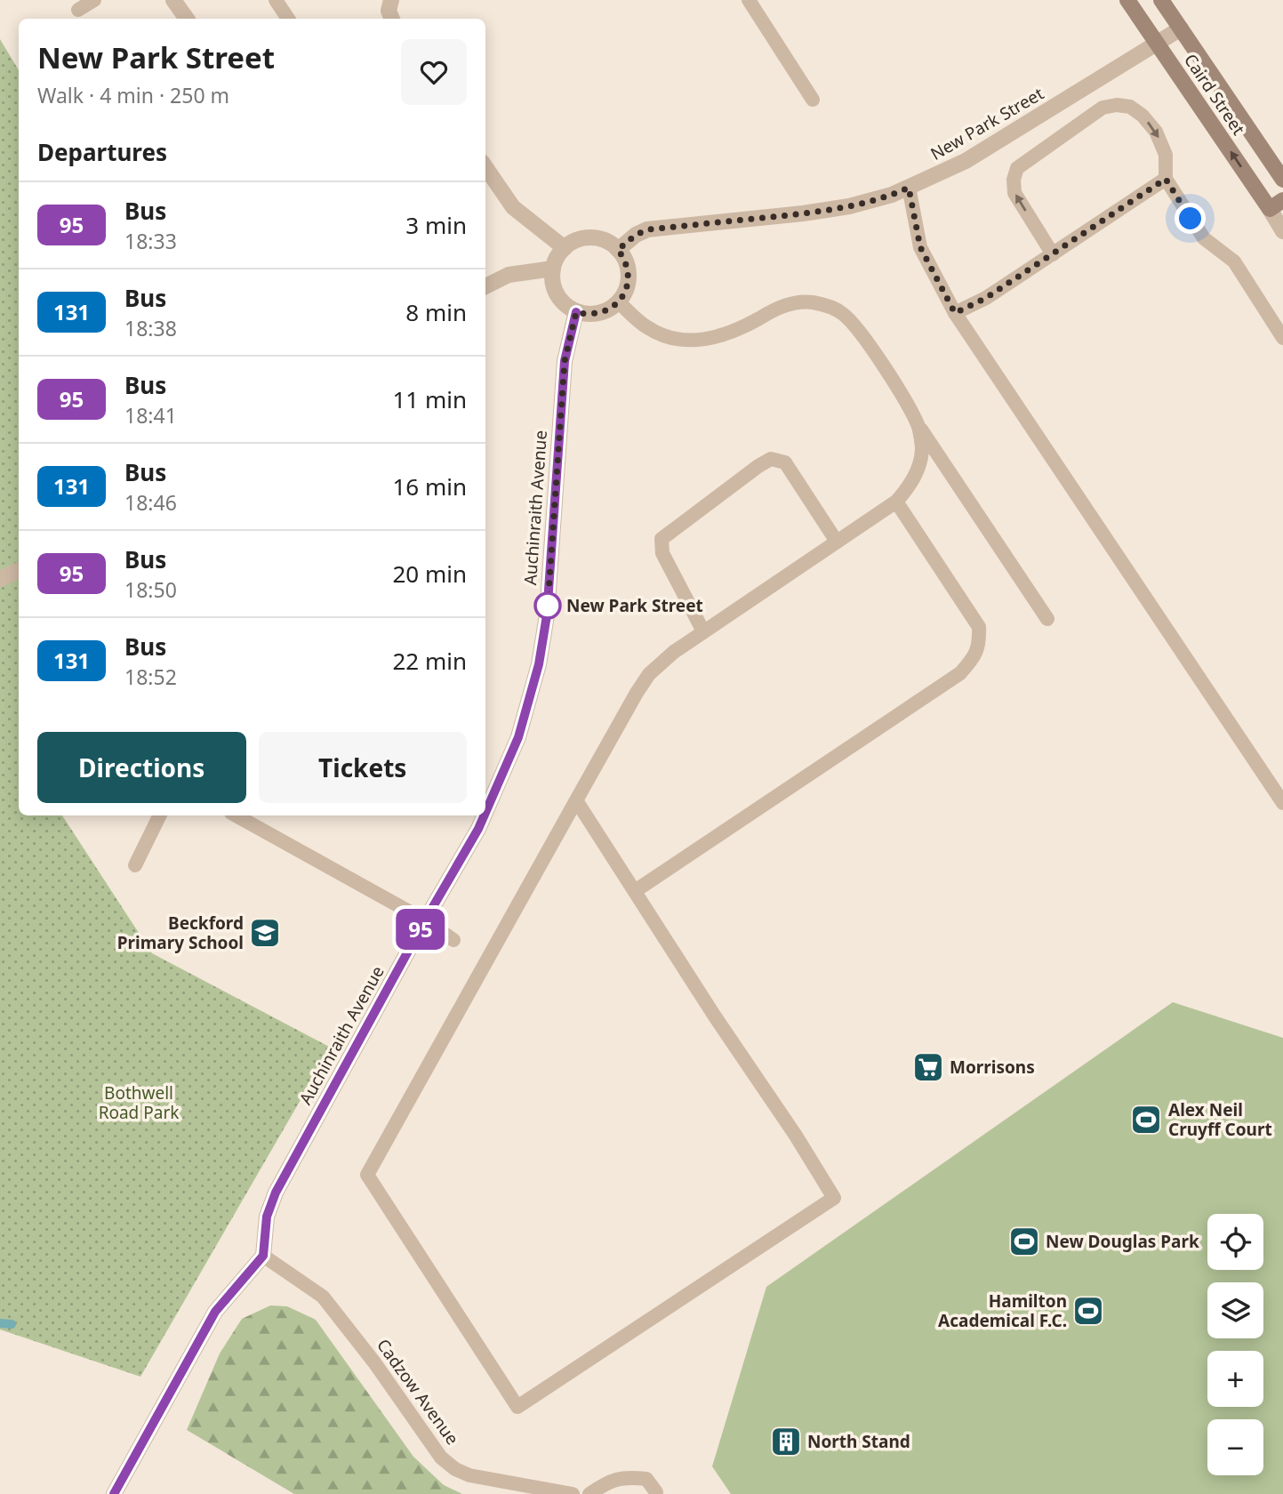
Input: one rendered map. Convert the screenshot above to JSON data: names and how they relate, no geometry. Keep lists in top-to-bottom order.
{
  "streets": {
    "street": ["Caird Street", "New Park Street", "Auchinraith Avenue"],
    "lane": ["Cadzow Avenue"]
  },
  "crossings": [
    ["Caird Street", "New Park Street"],
    ["New Park Street", "Auchinraith Avenue"],
    ["Auchinraith Avenue", "Cadzow Avenue"]
  ],
  "parks": ["Bothwell Road Park"],
  "places": {
    "other": ["New Park Street"],
    "school or university": ["Beckford Primary School"],
    "supermarket": ["Morrisons"],
    "sports": ["Alex Neil Cruyff Court", "New Douglas Park", "Hamilton Academical F.C."],
    "building": ["North Stand"]
  },
  "lines": ["bus line 95"],
  "page": {
    "on_map": "95",
    "heading": [
      ["New Park Street", "Walk · 4 min · 250 m"],
      "Departures"
    ],
    "list": [
      {
        "mark": "95",
        "name": "Bus",
        "note": "18:33",
        "value": "3 min"
      },
      {
        "mark": "131",
        "name": "Bus",
        "note": "18:38",
        "value": "8 min"
      },
      {
        "mark": "95",
        "name": "Bus",
        "note": "18:41",
        "value": "11 min"
      },
      {
        "mark": "131",
        "name": "Bus",
        "note": "18:46",
        "value": "16 min"
      },
      {
        "mark": "95",
        "name": "Bus",
        "note": "18:50",
        "value": "20 min"
      },
      {
        "mark": "131",
        "name": "Bus",
        "note": "18:52",
        "value": "22 min"
      }
    ],
    "buttons": ["Directions", "Tickets"],
    "map_buttons": ["+", "−"]
  }
}
